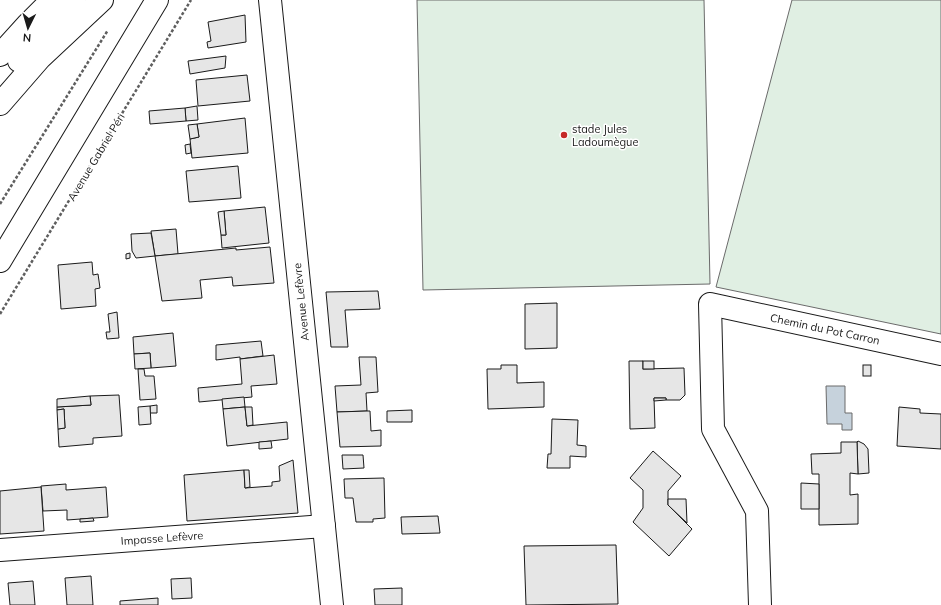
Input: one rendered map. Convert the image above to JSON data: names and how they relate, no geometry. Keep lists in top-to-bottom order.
{
  "streets": {
    "street": ["Avenue Lefèvre", "Chemin du Pot Carron", "Impasse Lefèvre"],
    "path": ["Avenue Gabriel Péri"]
  },
  "crossings": [
    ["Avenue Lefèvre", "Impasse Lefèvre"]
  ],
  "places": ["stade Jules Ladoumègue"],
  "north": "bottom"
}
